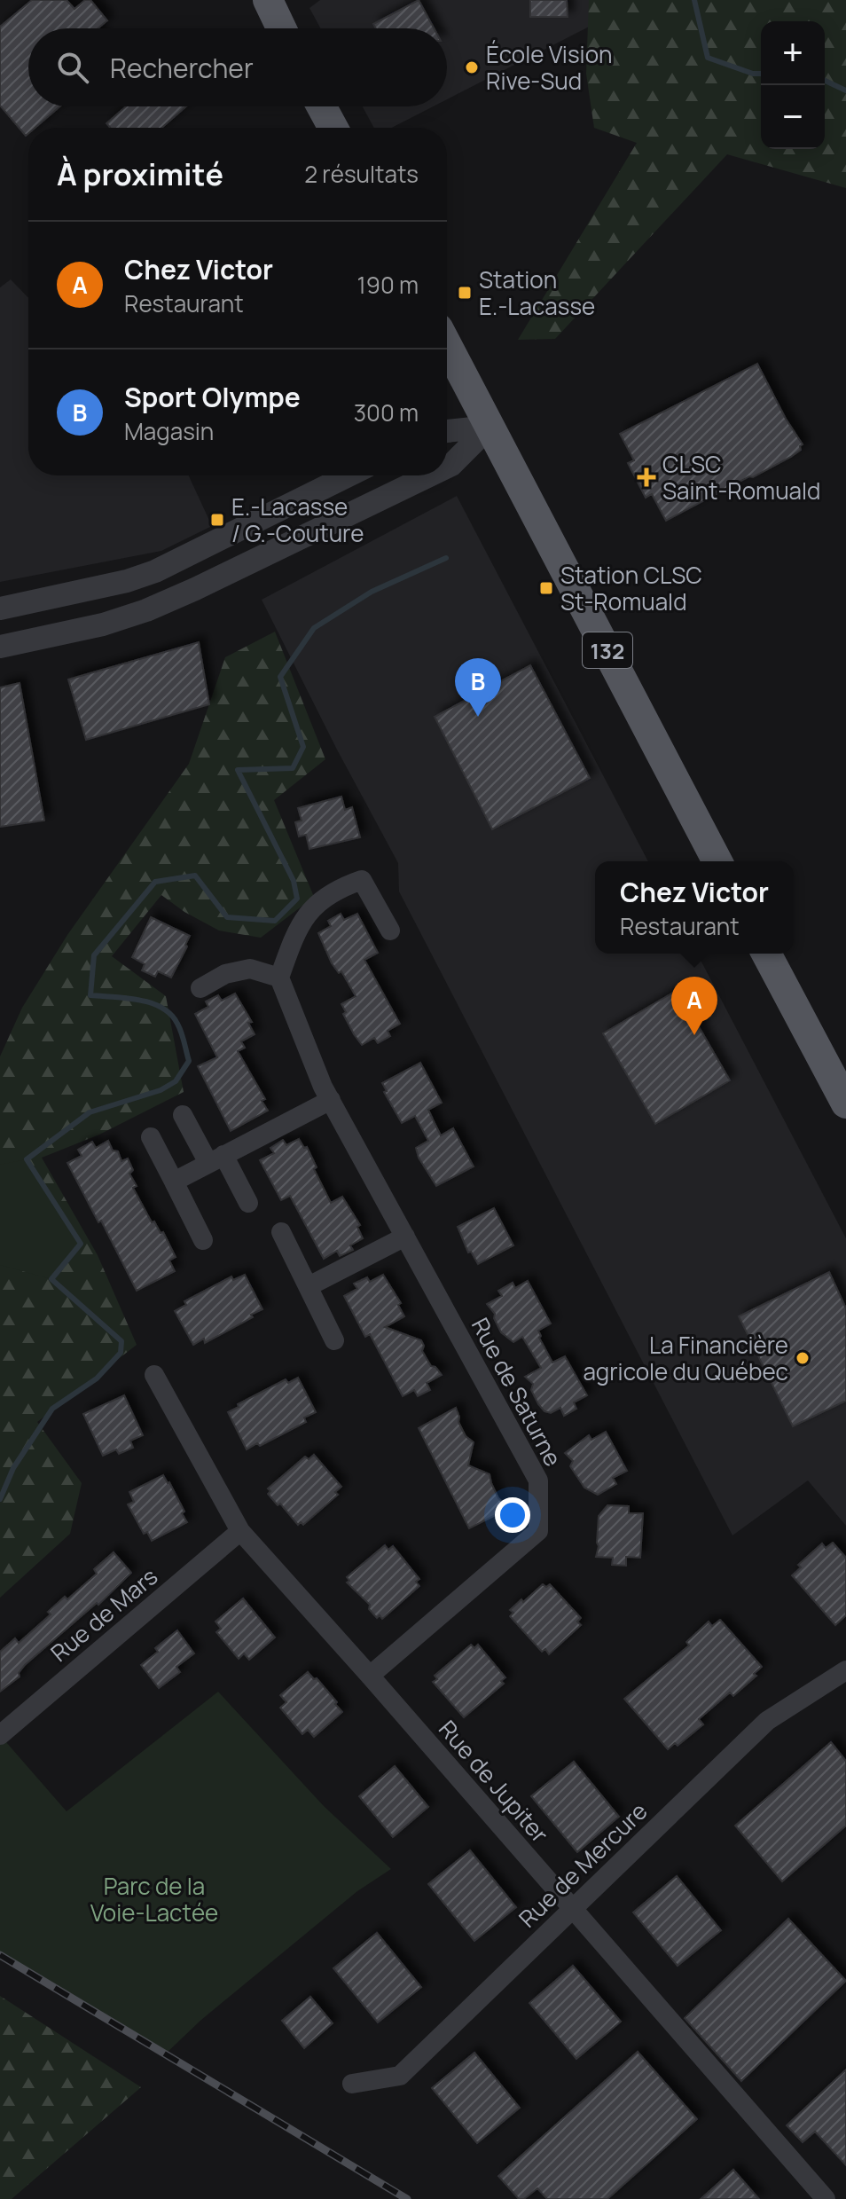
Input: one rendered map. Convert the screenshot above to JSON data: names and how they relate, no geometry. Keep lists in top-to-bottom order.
{
  "streets": {
    "main road": ["132"],
    "street": [
      "Rue de Saturne",
      "Rue de Mars",
      "Rue de Jupiter",
      "Rue de Mercure"
    ]
  },
  "crossings": [
    ["Rue de Saturne", "Rue de Jupiter"],
    ["Rue de Mars", "Rue de Jupiter"],
    ["Rue de Jupiter", "Rue de Mercure"]
  ],
  "parks": ["Parc de la Voie-Lactée"],
  "places": {
    "other": ["École Vision Rive-Sud", "La Financière agricole du Québec"],
    "transit": ["Station E.-Lacasse", "E.-Lacasse / G.-Couture", "Station CLSC St-Romuald"],
    "health": ["CLSC Saint-Romuald"]
  },
  "page": {
    "map_buttons": ["+", "−"],
    "search": "Rechercher",
    "heading": ["À proximité", "2 résultats"],
    "list": [
      {
        "mark": "A",
        "name": "Chez Victor",
        "note": "Restaurant",
        "value": "190 m"
      },
      {
        "mark": "B",
        "name": "Sport Olympe",
        "note": "Magasin",
        "value": "300 m"
      }
    ],
    "pins": ["B", "A"],
    "popup": ["Chez Victor", "Restaurant"]
  }
}
